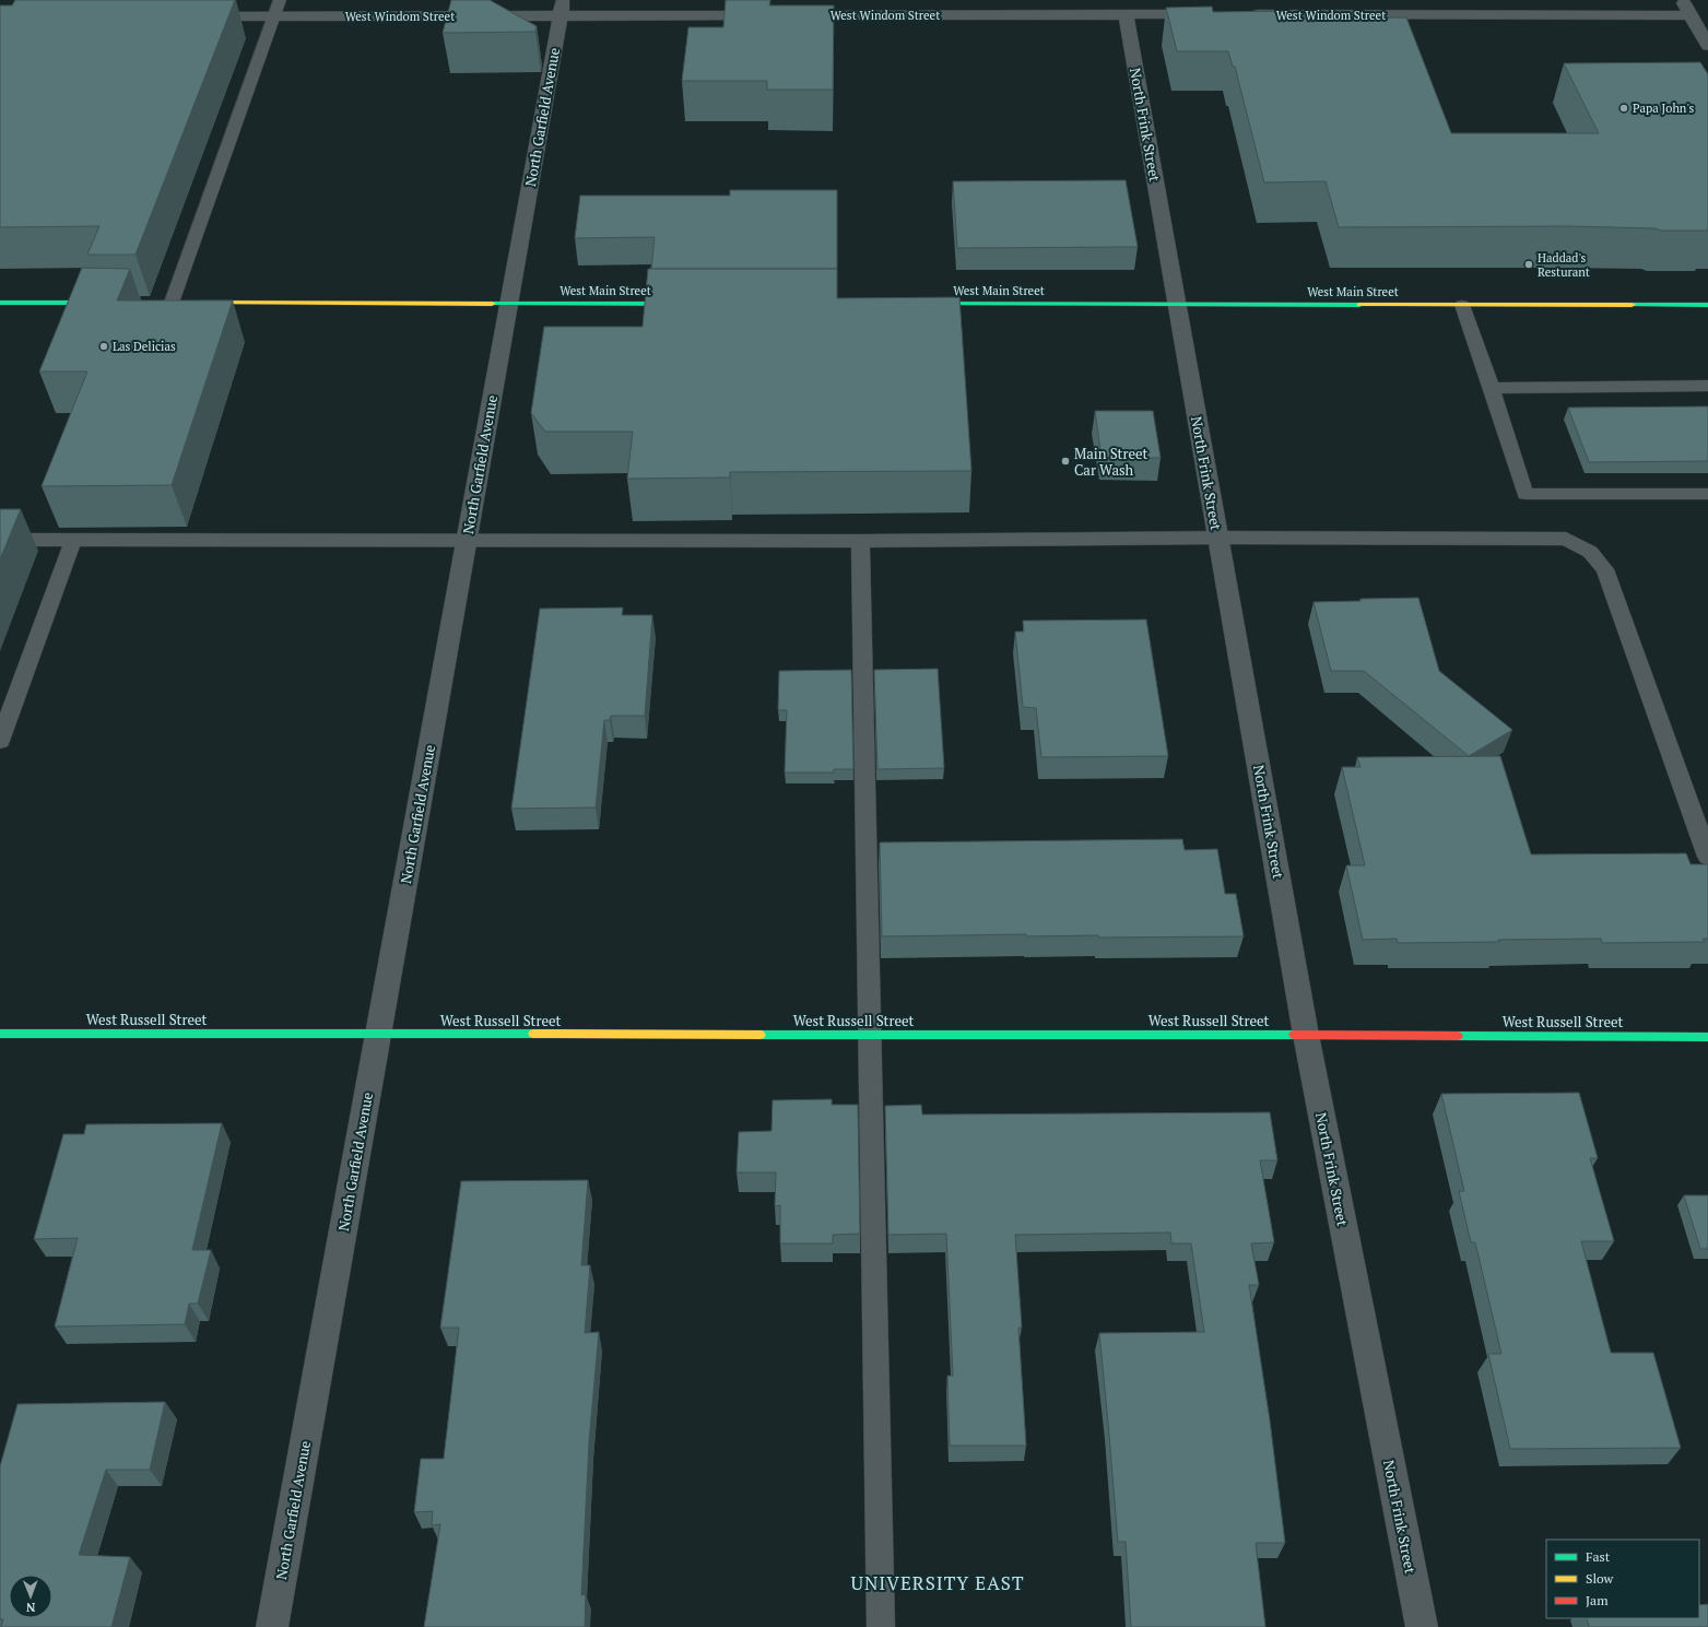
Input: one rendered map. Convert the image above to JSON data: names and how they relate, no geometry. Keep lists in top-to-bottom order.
{
  "streets": {
    "main road": ["West Main Street", "West Russell Street"],
    "street": ["West Windom Street", "North Garfield Avenue", "North Frink Street"]
  },
  "crossings": [
    ["West Windom Street", "North Garfield Avenue"],
    ["West Windom Street", "North Frink Street"],
    ["North Garfield Avenue", "West Main Street"],
    ["North Garfield Avenue", "West Russell Street"],
    ["North Frink Street", "West Main Street"],
    ["North Frink Street", "West Russell Street"]
  ],
  "districts": ["UNIVERSITY EAST"],
  "places": [
    "Papa John's",
    "Haddad's Resturant",
    "Las Delicias",
    "Main Street Car Wash"
  ],
  "legend": ["Fast", "Slow", "Jam"],
  "north": "bottom"
}
